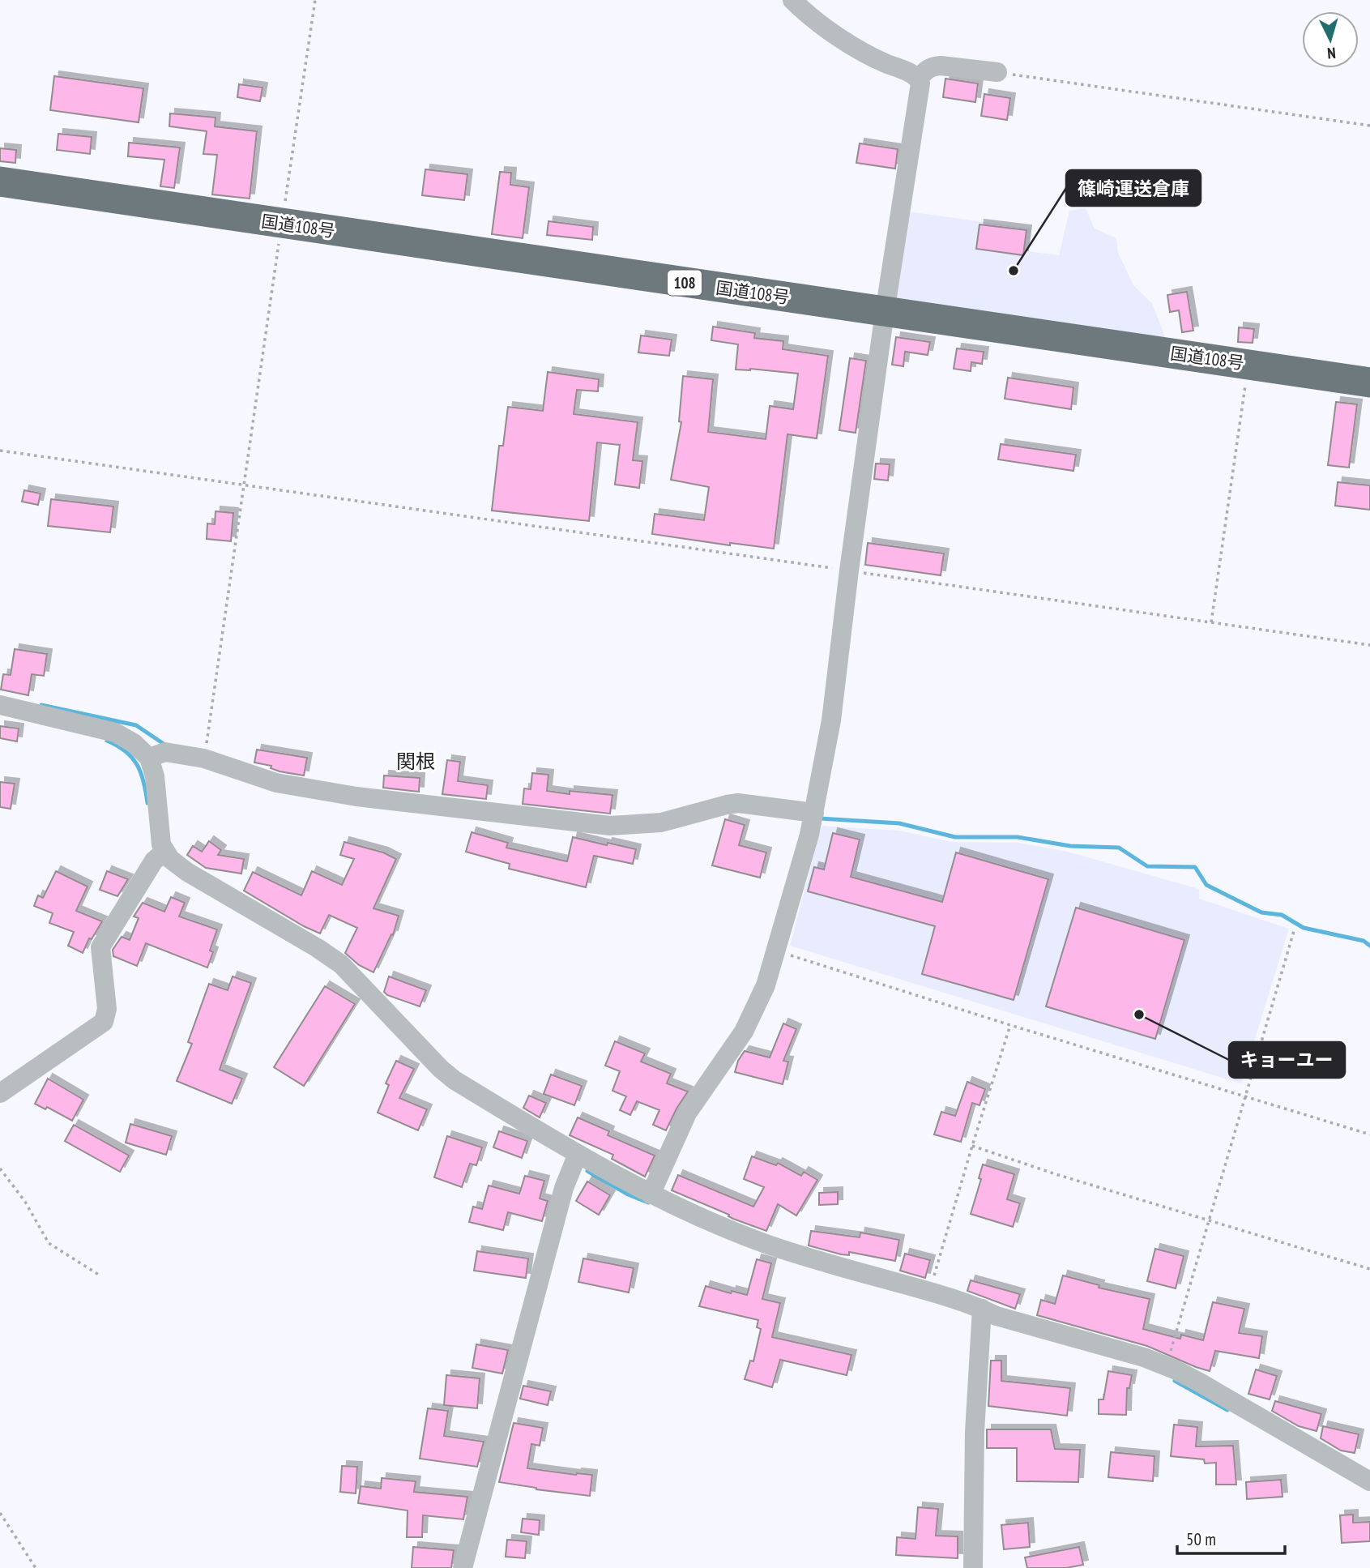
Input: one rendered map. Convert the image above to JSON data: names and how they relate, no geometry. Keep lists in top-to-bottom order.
{
  "streets": {
    "highway": ["国道108号", "108"]
  },
  "districts": ["関根"],
  "places": ["篠崎運送倉庫", "キョーユー"],
  "scale_bar": "50 m",
  "north": "bottom"
}
